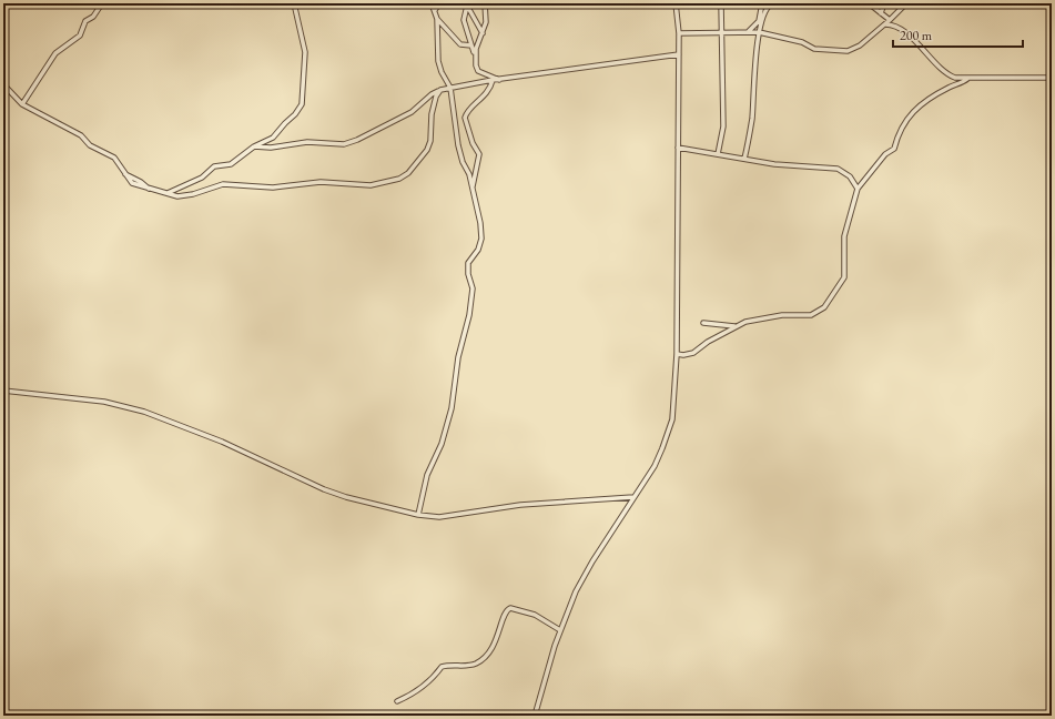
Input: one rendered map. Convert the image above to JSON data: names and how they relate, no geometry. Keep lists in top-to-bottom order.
{
  "scale_bar": "200 m"
}
